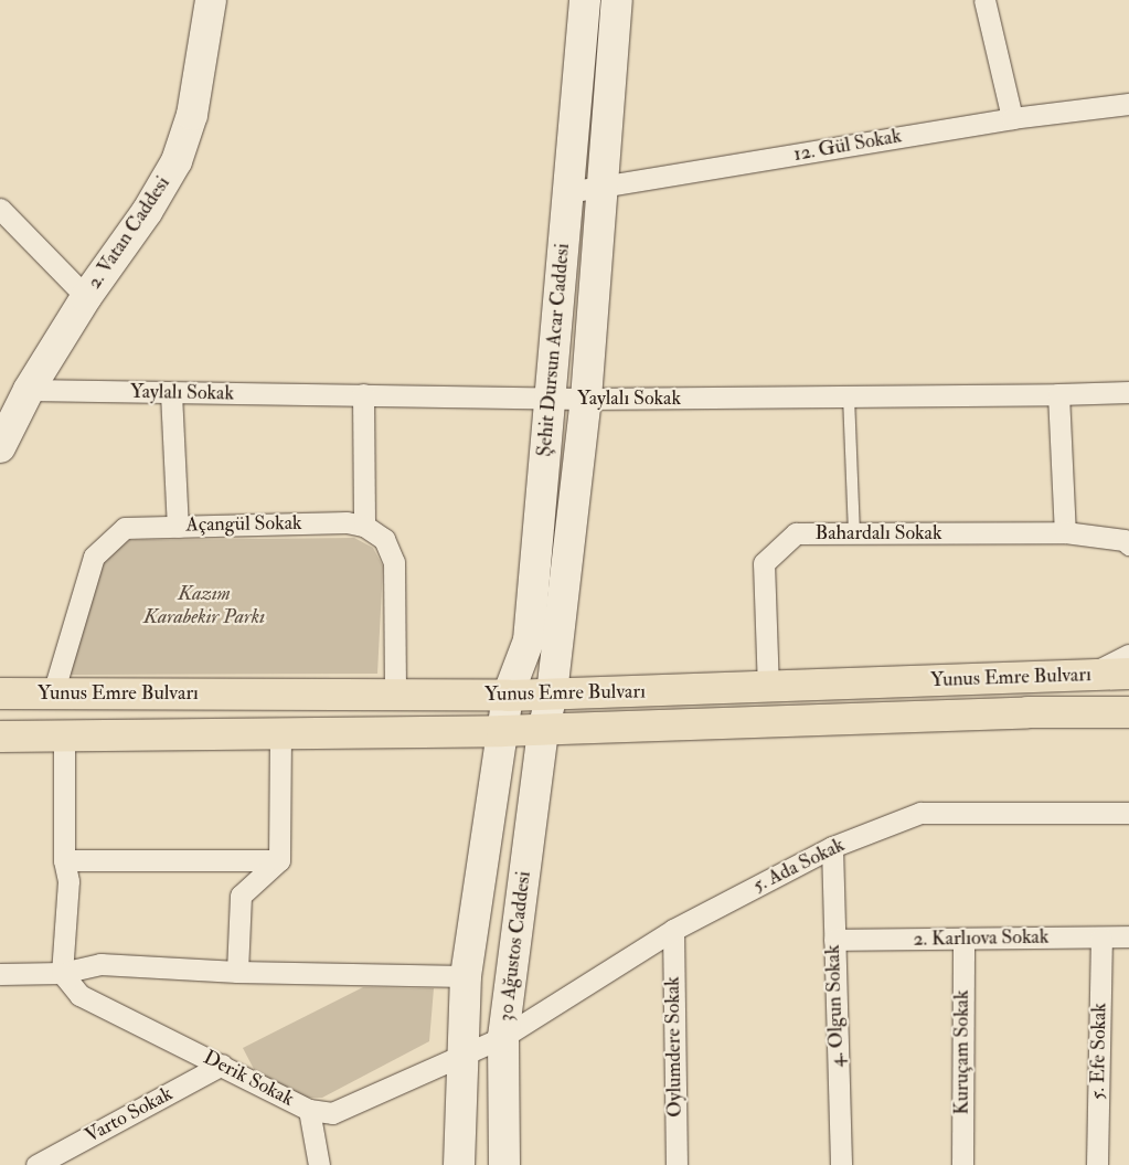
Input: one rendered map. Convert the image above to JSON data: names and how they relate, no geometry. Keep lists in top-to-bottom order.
{
  "streets": {
    "main road": [
      "2. Vatan Caddesi",
      "Şehit Dursun Acar Caddesi",
      "Yunus Emre Bulvarı",
      "30 Ağustos Caddesi"
    ],
    "street": [
      "12. Gül Sokak",
      "Yaylalı Sokak",
      "Açangül Sokak",
      "Bahardalı Sokak",
      "5. Ada Sokak",
      "2. Karlıova Sokak",
      "4. Olgun Sokak",
      "Oylumdere Sokak",
      "5. Efe Sokak",
      "Kuruçam Sokak",
      "Derik Sokak",
      "Varto Sokak"
    ]
  },
  "crossings": [
    ["12. Gül Sokak", "Şehit Dursun Acar Caddesi"],
    ["2. Vatan Caddesi", "Yaylalı Sokak"],
    ["Şehit Dursun Acar Caddesi", "Yaylalı Sokak"],
    ["Şehit Dursun Acar Caddesi", "Yunus Emre Bulvarı"],
    ["Şehit Dursun Acar Caddesi", "30 Ağustos Caddesi"],
    ["Açangül Sokak", "Yunus Emre Bulvarı"],
    ["Bahardalı Sokak", "Yunus Emre Bulvarı"],
    ["Yunus Emre Bulvarı", "30 Ağustos Caddesi"],
    ["5. Ada Sokak", "30 Ağustos Caddesi"],
    ["5. Ada Sokak", "4. Olgun Sokak"],
    ["5. Ada Sokak", "Oylumdere Sokak"],
    ["5. Ada Sokak", "Derik Sokak"],
    ["2. Karlıova Sokak", "4. Olgun Sokak"],
    ["2. Karlıova Sokak", "5. Efe Sokak"],
    ["2. Karlıova Sokak", "Kuruçam Sokak"],
    ["30 Ağustos Caddesi", "Derik Sokak"],
    ["Derik Sokak", "Varto Sokak"]
  ],
  "parks": ["Kazım Karabekir Parkı"]
}
